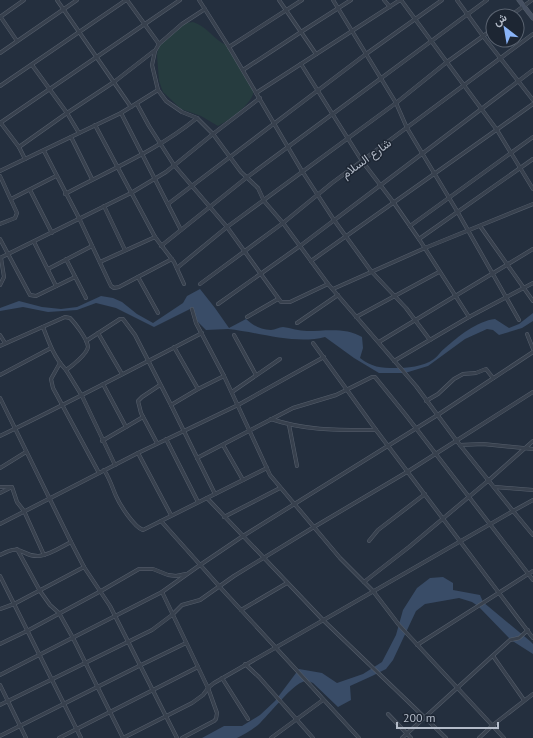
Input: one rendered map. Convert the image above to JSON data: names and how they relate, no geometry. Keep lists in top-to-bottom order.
{
  "streets": {
    "street": ["شارع السلام"]
  },
  "scale_bar": "200 m",
  "north": "top left"
}
